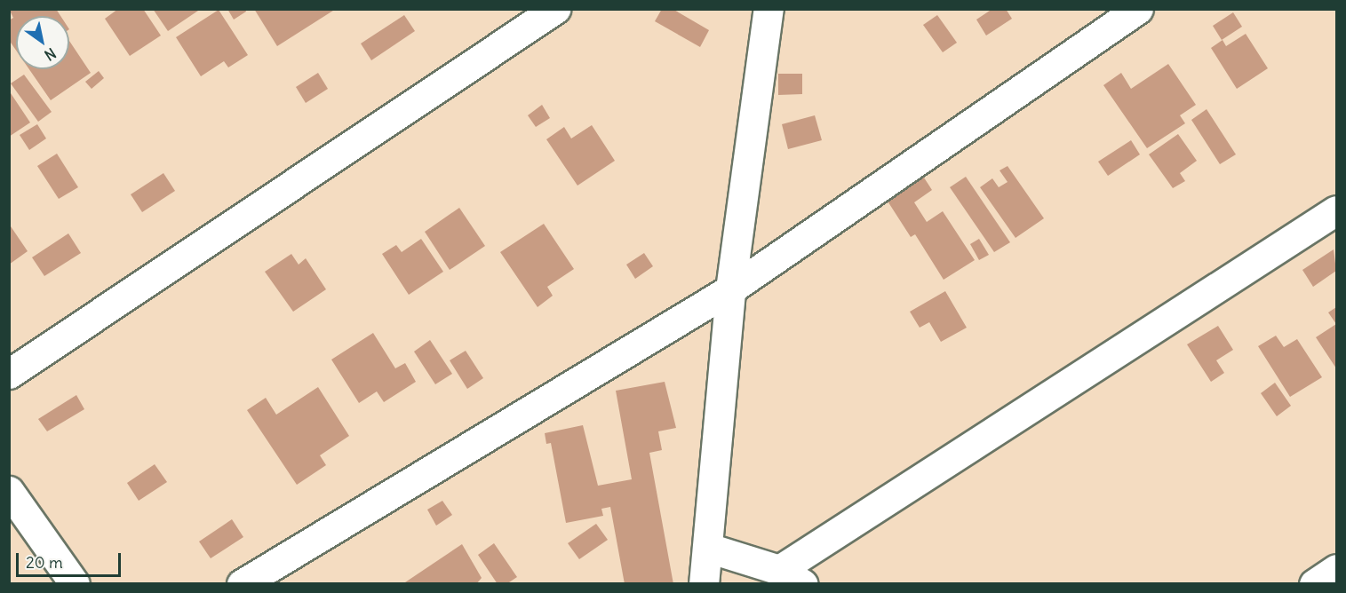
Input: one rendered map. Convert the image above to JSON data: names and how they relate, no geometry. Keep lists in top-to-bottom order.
{
  "scale_bar": "20 m",
  "north": "bottom right"
}
